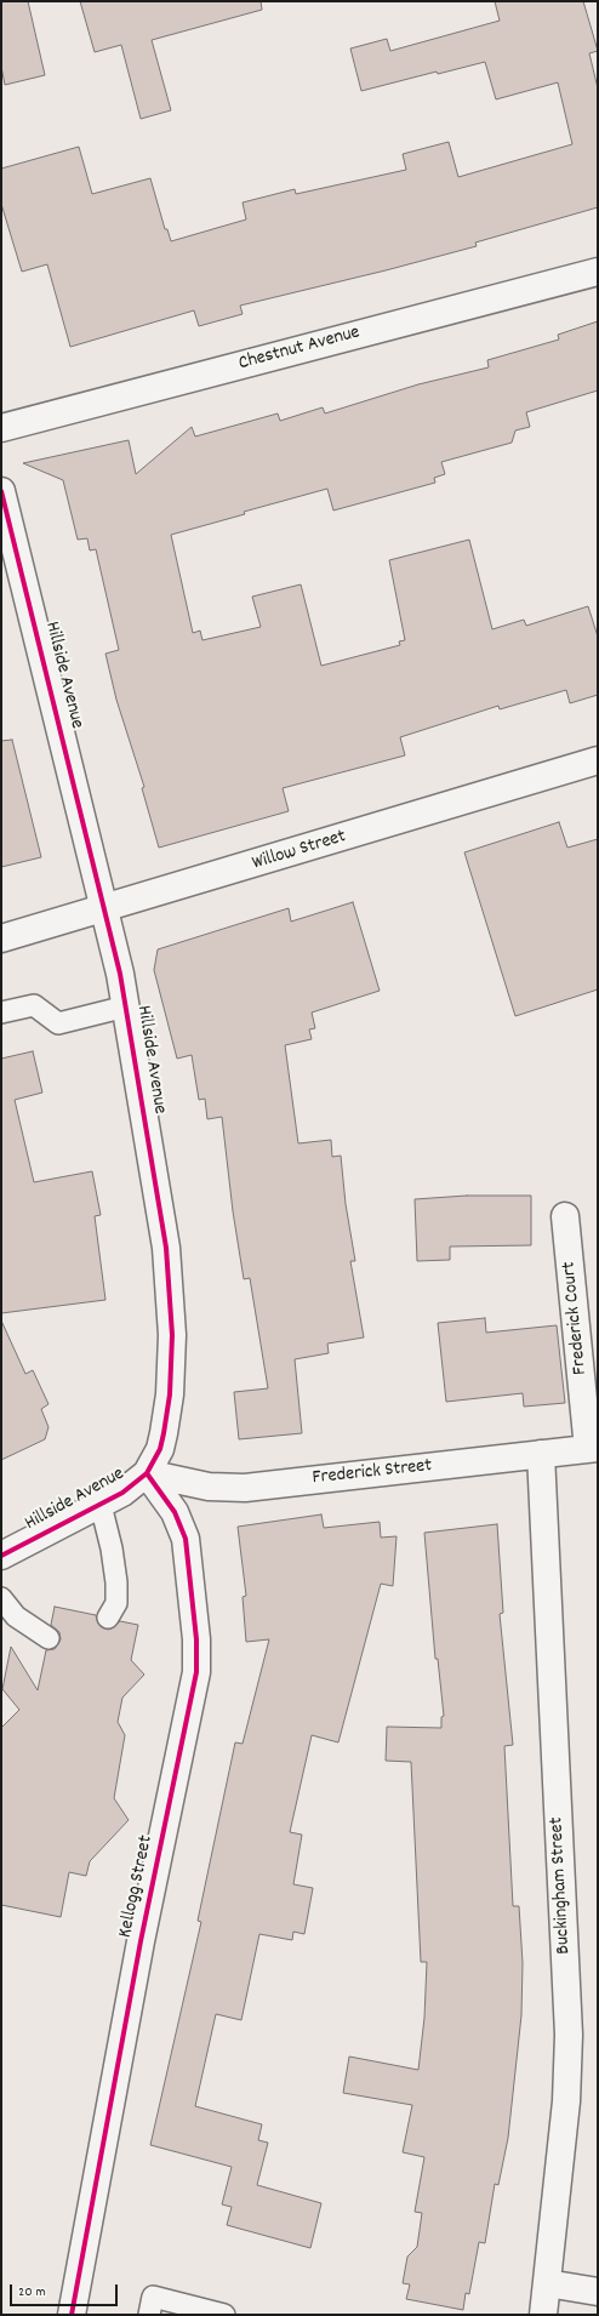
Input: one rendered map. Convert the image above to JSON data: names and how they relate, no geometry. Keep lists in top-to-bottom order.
{
  "streets": {
    "street": [
      "Chestnut Avenue",
      "Hillside Avenue",
      "Willow Street",
      "Frederick Court",
      "Frederick Street",
      "Buckingham Street",
      "Kellogg Street"
    ]
  },
  "crossings": [
    ["Hillside Avenue", "Willow Street"],
    ["Hillside Avenue", "Frederick Street"],
    ["Hillside Avenue", "Kellogg Street"],
    ["Frederick Court", "Frederick Street"],
    ["Frederick Street", "Buckingham Street"],
    ["Frederick Street", "Kellogg Street"]
  ],
  "scale_bar": "20 m"
}
